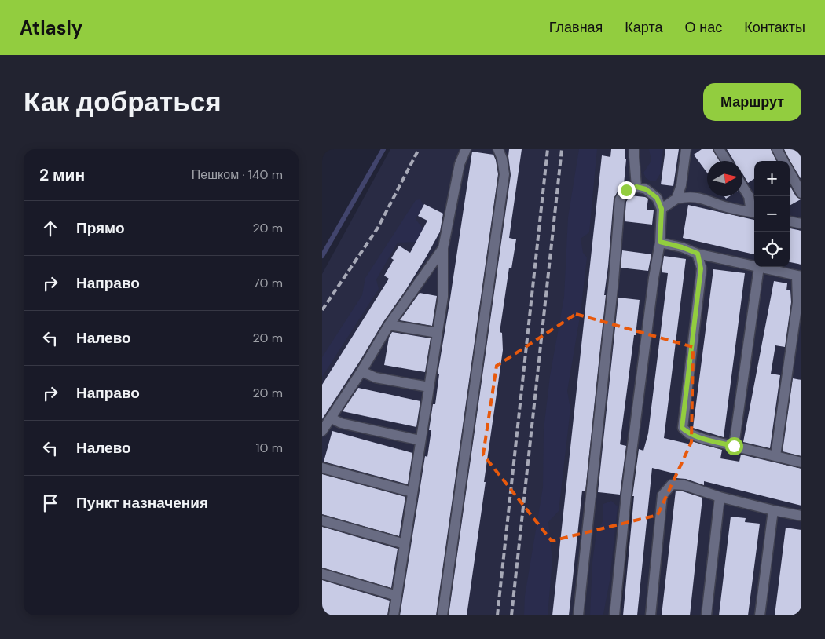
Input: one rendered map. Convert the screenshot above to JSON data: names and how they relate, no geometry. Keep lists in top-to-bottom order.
{
  "north": "right",
  "page": {
    "header": "Atlasly",
    "nav": [
      "Главная",
      "Карта",
      "О нас",
      "Контакты"
    ],
    "buttons": "Маршрут",
    "title": "Как добраться",
    "heading": ["2 мин", "Пешком · 140 m"],
    "map_buttons": ["+", "−"],
    "list": [
      ["Прямо", "20 m"],
      ["Направо", "70 m"],
      ["Налево", "20 m"],
      ["Направо", "20 m"],
      ["Налево", "10 m"],
      "Пункт назначения"
    ]
  }
}
